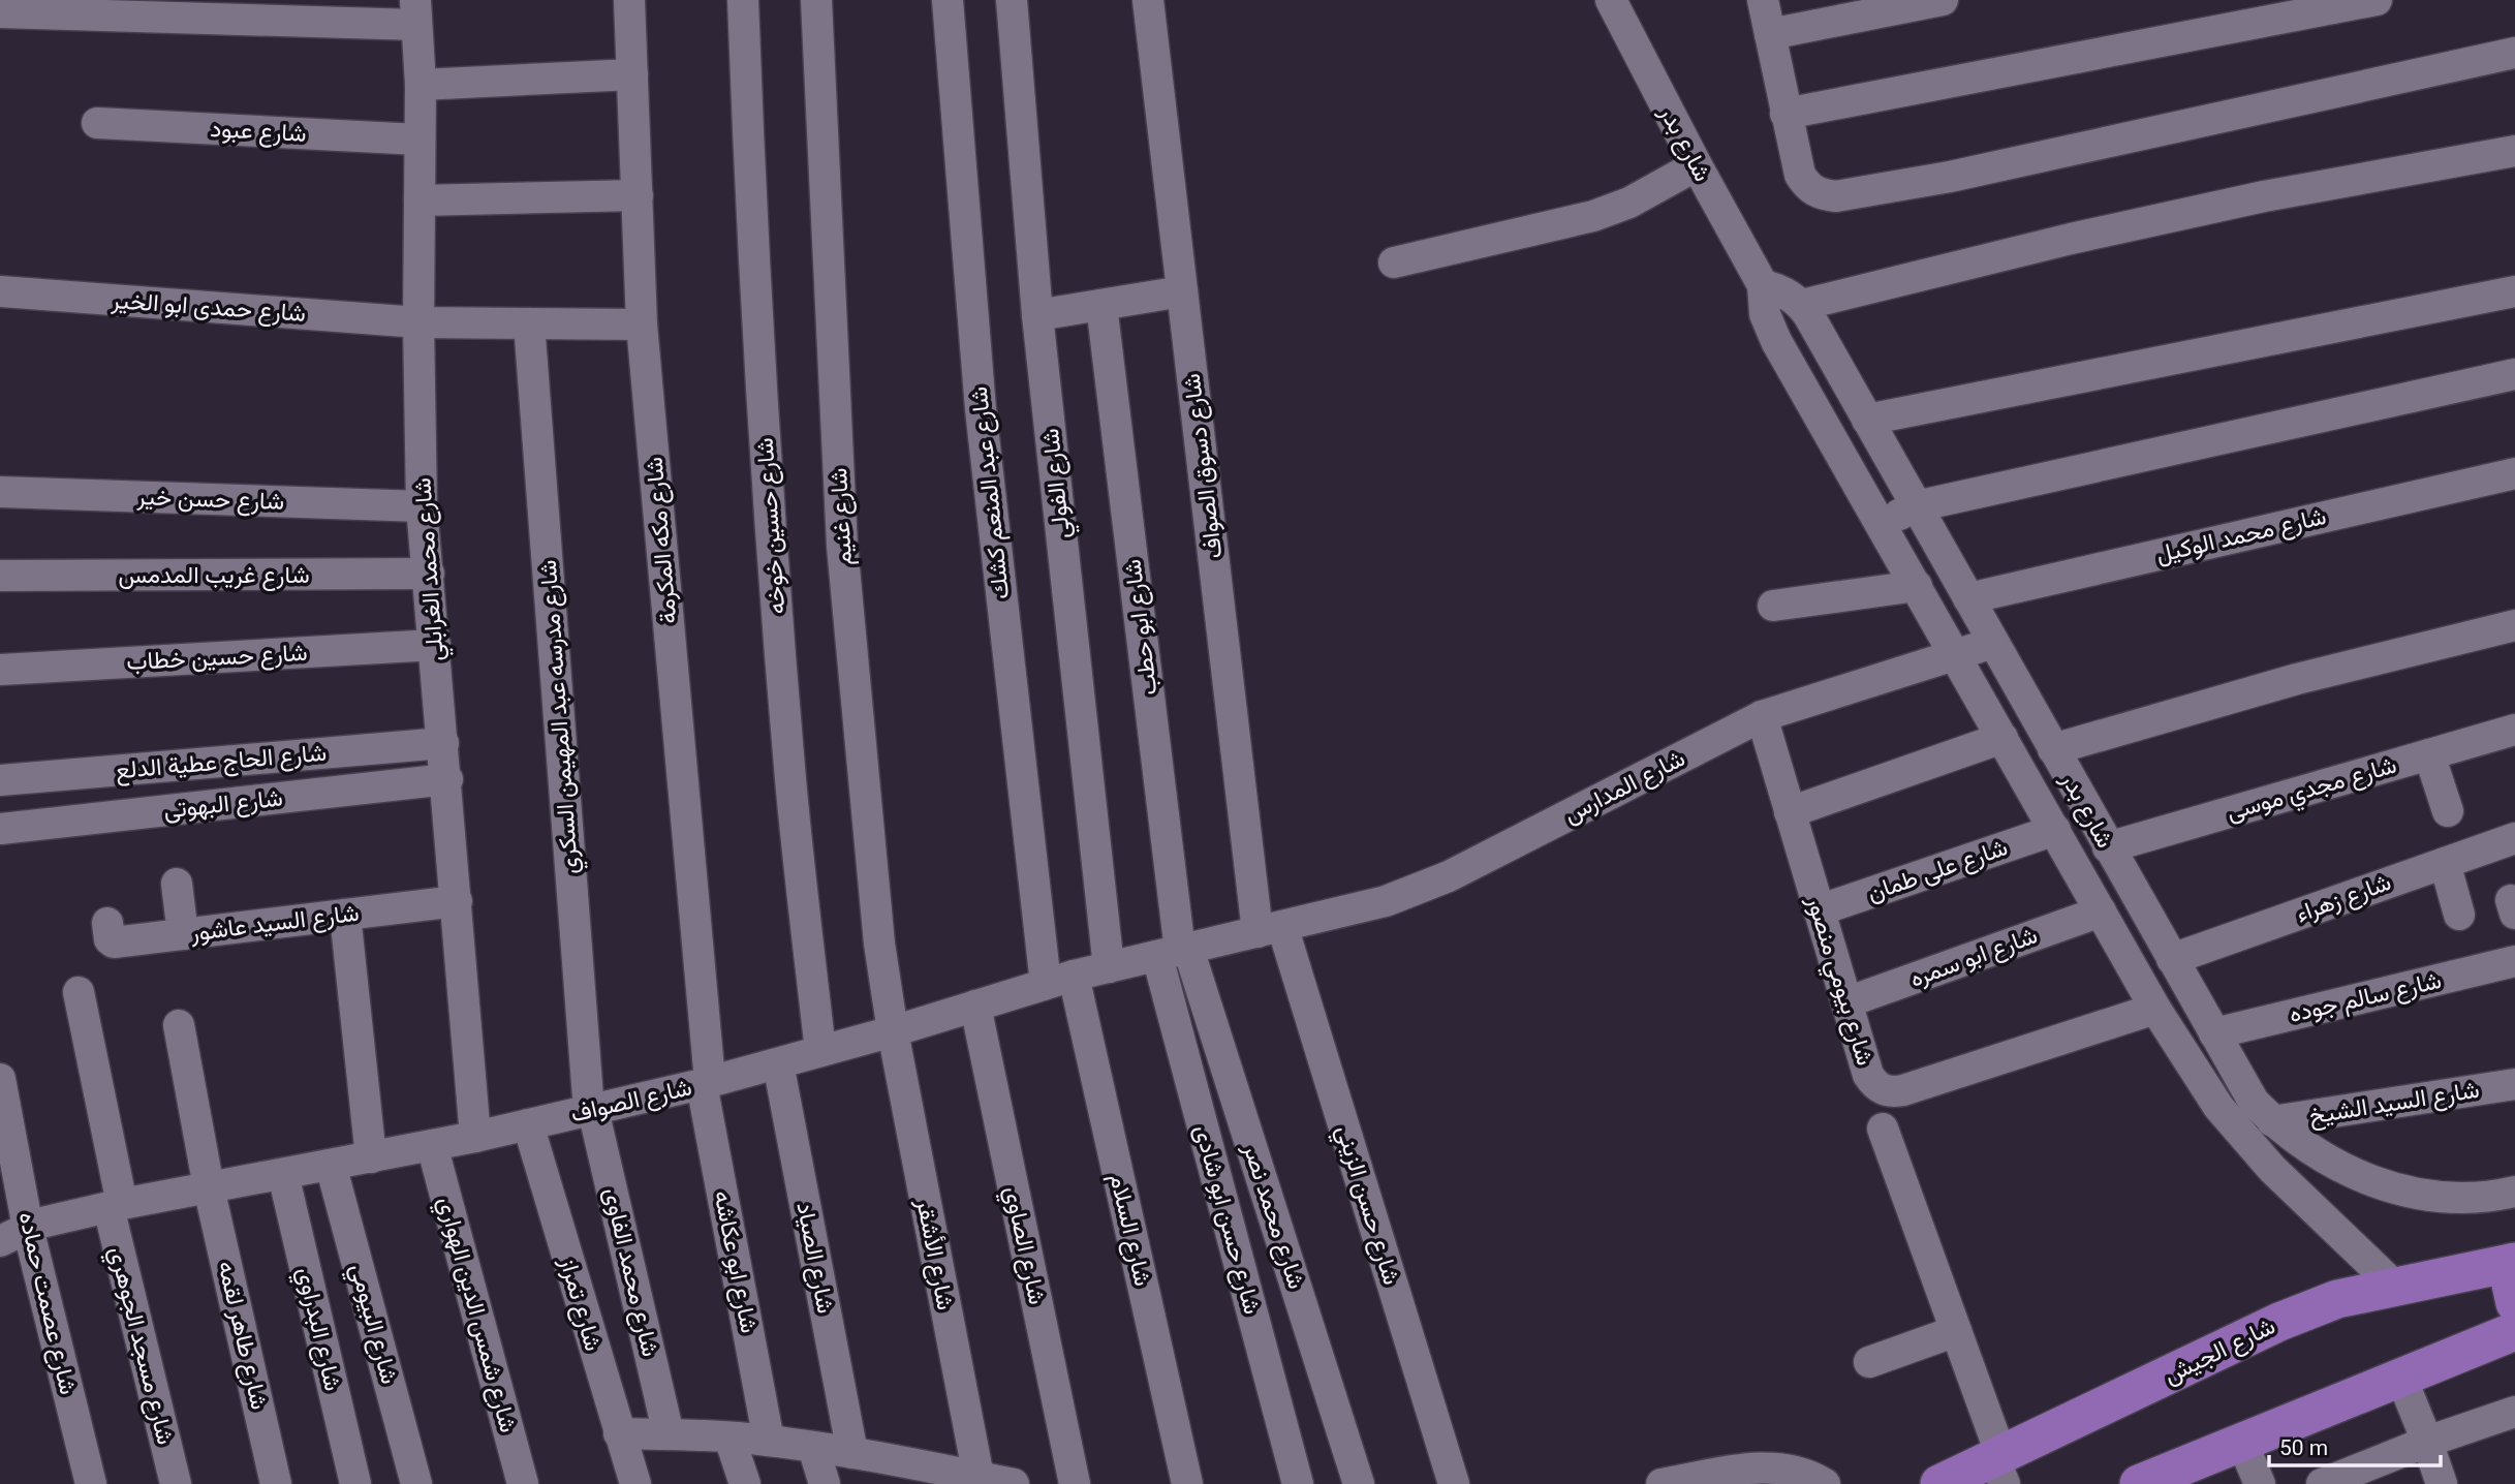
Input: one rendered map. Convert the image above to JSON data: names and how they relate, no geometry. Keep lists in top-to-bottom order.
{
  "streets": {
    "main road": ["شارع الجيش"],
    "street": [
      "شارع عبود",
      "شارع بدر",
      "شارع حمدى ابو الخير",
      "شارع دسوق الصواف",
      "شارع الفولي",
      "شارع عبد المنعم كشك",
      "شارع حسن خير",
      "شارع غنيم",
      "شارع حسين خوخه",
      "شارع محمد الوكيل",
      "شارع مكه المكرمة",
      "شارع محمد الغرابلي",
      "شارع غريب المدمس",
      "شارع ابو حطب",
      "شارع حسين خطاب",
      "شارع مدرسه عبد المهيمن السكري",
      "شارع الحاج عطية الدلع",
      "شارع المدارس",
      "شارع مجدي موسى",
      "شارع البهوتى",
      "شارع على طمان",
      "شارع زهراء",
      "شارع السيد عاشور",
      "شارع ابو سمره",
      "شارع بيومي منصور",
      "شارع سالم جوده",
      "شارع الصواف",
      "شارع السيد الشيخ",
      "شارع حسن الزيني",
      "شارع محمد نصر",
      "شارع حسن ابو شادى",
      "شارع السلام",
      "شارع الصاوي",
      "شارع الأشقر",
      "شارع الصياد",
      "شارع ابو عكاشه",
      "شارع محمد الفاوى",
      "شارع عصمت حماده",
      "شارع تمراز",
      "شارع شمس الدين الهواري",
      "شارع البيومي",
      "شارع البدراوي",
      "شارع طاهر لقمه",
      "شارع مسجد الجوهري"
    ]
  },
  "crossings": [
    ["شارع عبود", "شارع محمد الغرابلي"],
    ["شارع بدر", "شارع محمد الوكيل"],
    ["شارع بدر", "شارع المدارس"],
    ["شارع بدر", "شارع مجدي موسى"],
    ["شارع بدر", "شارع على طمان"],
    ["شارع بدر", "شارع زهراء"],
    ["شارع بدر", "شارع ابو سمره"],
    ["شارع بدر", "شارع بيومي منصور"],
    ["شارع بدر", "شارع سالم جوده"],
    ["شارع بدر", "شارع السيد الشيخ"],
    ["شارع بدر", "شارع الجيش"],
    ["شارع حمدى ابو الخير", "شارع مكه المكرمة"],
    ["شارع حمدى ابو الخير", "شارع محمد الغرابلي"],
    ["شارع حمدى ابو الخير", "شارع مدرسه عبد المهيمن السكري"],
    ["شارع دسوق الصواف", "شارع المدارس"],
    ["شارع دسوق الصواف", "شارع الصواف"],
    ["شارع دسوق الصواف", "شارع حسن الزيني"],
    ["شارع الفولي", "شارع الصواف"],
    ["شارع عبد المنعم كشك", "شارع الصواف"],
    ["شارع عبد المنعم كشك", "شارع السلام"],
    ["شارع حسن خير", "شارع محمد الغرابلي"],
    ["شارع غنيم", "شارع الصواف"],
    ["شارع غنيم", "شارع الأشقر"],
    ["شارع حسين خوخه", "شارع الصواف"],
    ["شارع مكه المكرمة", "شارع الصواف"],
    ["شارع مكه المكرمة", "شارع ابو عكاشه"],
    ["شارع محمد الغرابلي", "شارع غريب المدمس"],
    ["شارع محمد الغرابلي", "شارع حسين خطاب"],
    ["شارع محمد الغرابلي", "شارع الحاج عطية الدلع"],
    ["شارع محمد الغرابلي", "شارع البهوتى"],
    ["شارع محمد الغرابلي", "شارع السيد عاشور"],
    ["شارع محمد الغرابلي", "شارع الصواف"],
    ["شارع ابو حطب", "شارع الصواف"],
    ["شارع ابو حطب", "شارع محمد نصر"],
    ["شارع ابو حطب", "شارع حسن ابو شادى"],
    ["شارع مدرسه عبد المهيمن السكري", "شارع الصواف"],
    ["شارع مدرسه عبد المهيمن السكري", "شارع محمد الفاوى"],
    ["شارع المدارس", "شارع بيومي منصور"],
    ["شارع المدارس", "شارع الصواف"],
    ["شارع المدارس", "شارع حسن الزيني"],
    ["شارع على طمان", "شارع بيومي منصور"],
    ["شارع ابو سمره", "شارع بيومي منصور"],
    ["شارع الصواف", "شارع حسن الزيني"],
    ["شارع الصواف", "شارع محمد نصر"],
    ["شارع الصواف", "شارع حسن ابو شادى"],
    ["شارع الصواف", "شارع السلام"],
    ["شارع الصواف", "شارع الصاوي"],
    ["شارع الصواف", "شارع الأشقر"],
    ["شارع الصواف", "شارع الصياد"],
    ["شارع الصواف", "شارع ابو عكاشه"],
    ["شارع الصواف", "شارع محمد الفاوى"],
    ["شارع الصواف", "شارع عصمت حماده"],
    ["شارع الصواف", "شارع تمراز"],
    ["شارع الصواف", "شارع شمس الدين الهواري"],
    ["شارع الصواف", "شارع البيومي"],
    ["شارع الصواف", "شارع البدراوي"],
    ["شارع الصواف", "شارع طاهر لقمه"],
    ["شارع الصواف", "شارع مسجد الجوهري"],
    ["شارع محمد نصر", "شارع حسن ابو شادى"]
  ],
  "scale_bar": "50 m"
}
